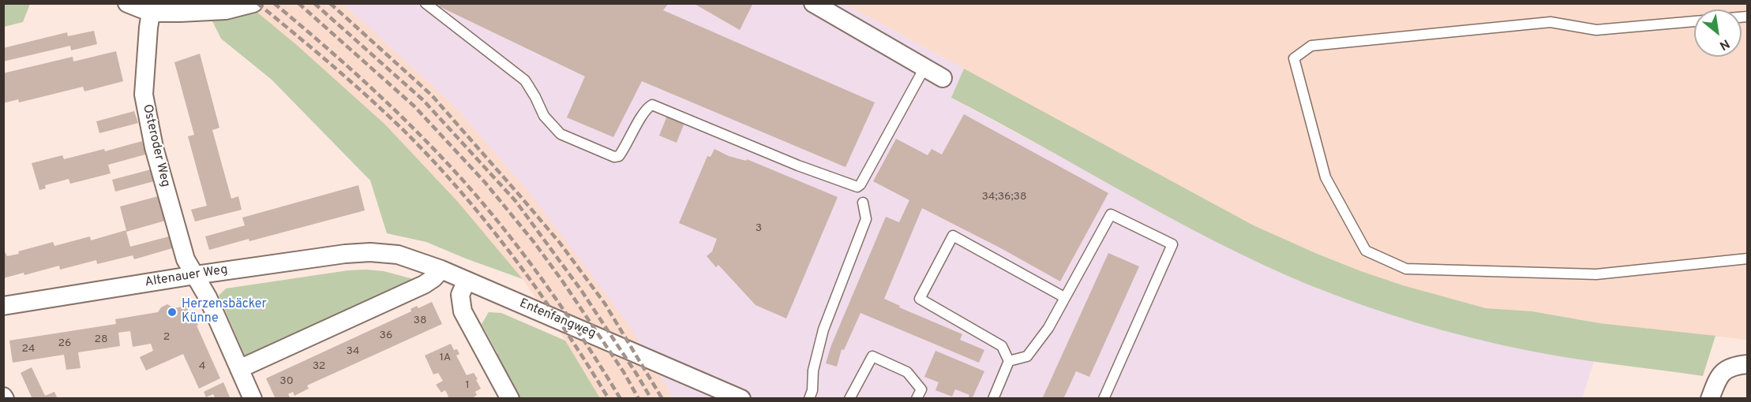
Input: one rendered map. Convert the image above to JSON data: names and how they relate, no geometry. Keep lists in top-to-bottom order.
{
  "streets": {
    "street": ["Osteroder Weg", "Altenauer Weg", "Entenfangweg"]
  },
  "crossings": [
    ["Osteroder Weg", "Altenauer Weg"],
    ["Altenauer Weg", "Entenfangweg"]
  ],
  "places": ["Herzensbäcker Künne"],
  "house_numbers": [
    "34;36;38",
    "3",
    "38",
    "36",
    "2",
    "28",
    "26",
    "24",
    "34",
    "1A",
    "4",
    "32",
    "30",
    "1"
  ],
  "north": "bottom right"
}
